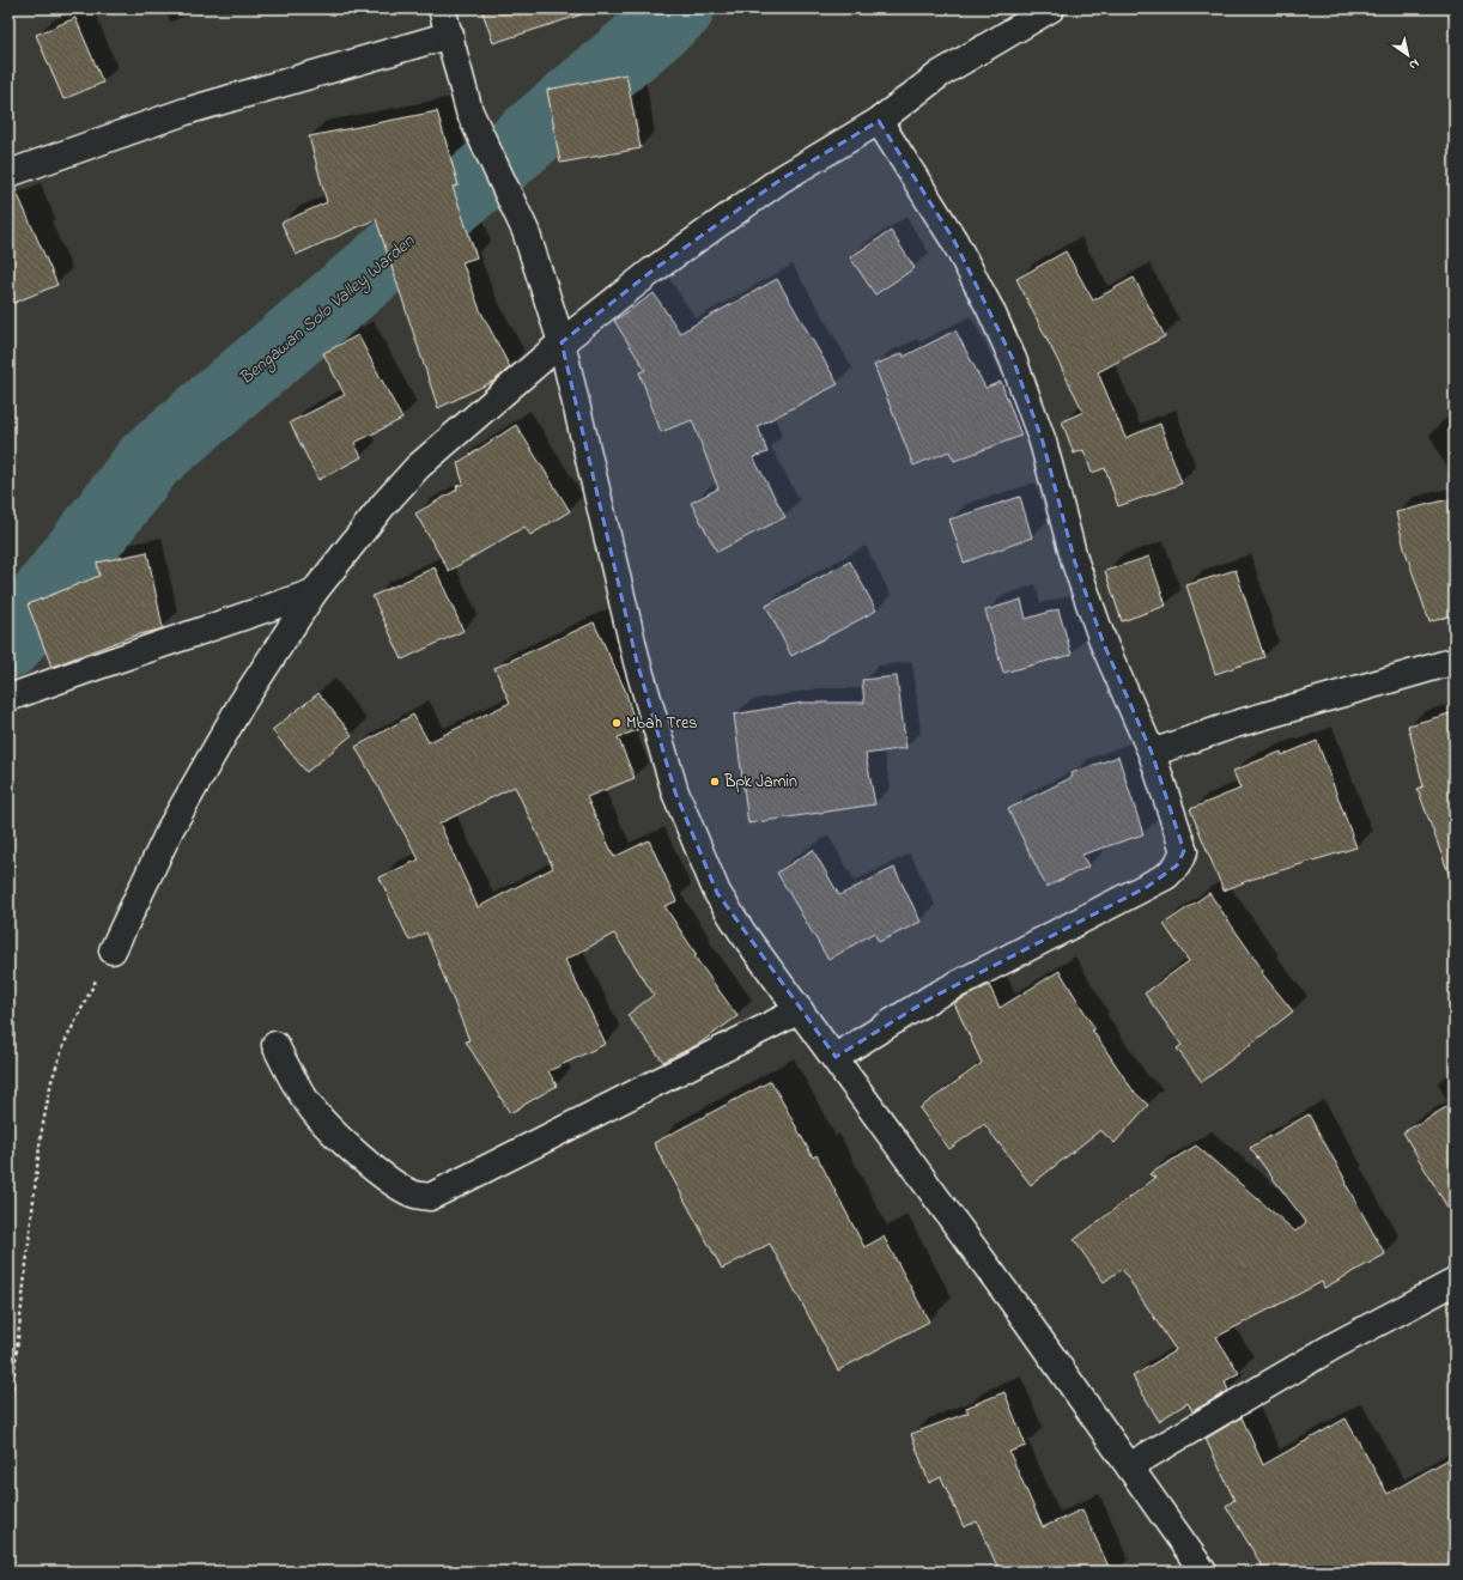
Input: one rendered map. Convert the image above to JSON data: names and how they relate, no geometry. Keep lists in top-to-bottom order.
{
  "water": ["Bengawan Solo Valley Warden"],
  "places": ["Mbah Tres", "Bpk Jamin"],
  "north": "bottom right"
}
